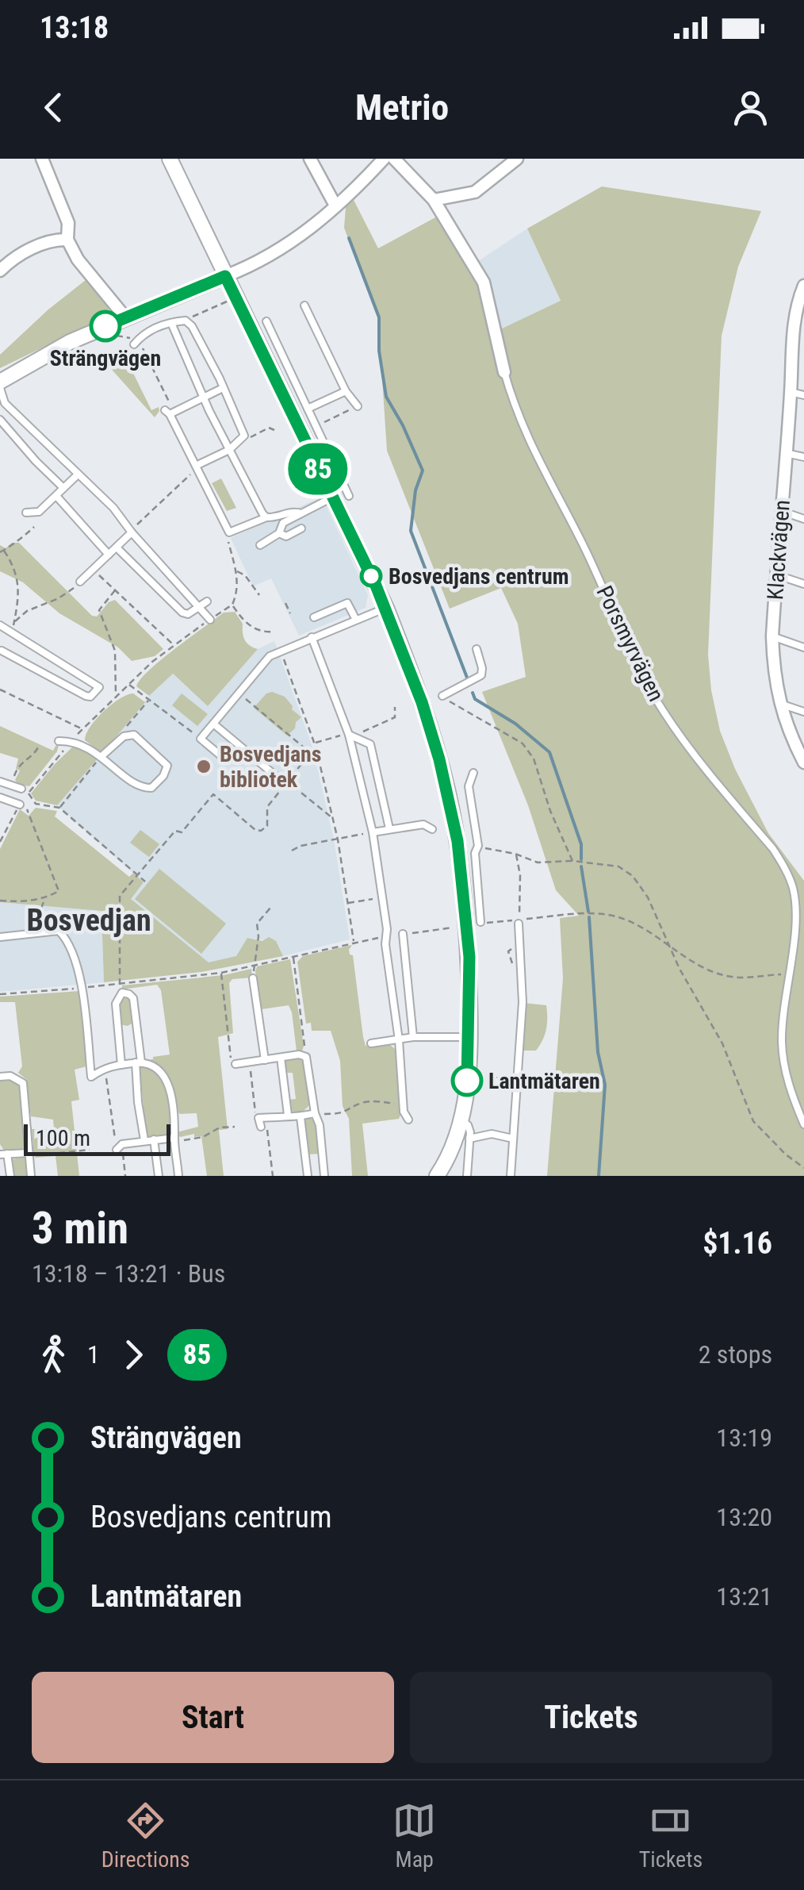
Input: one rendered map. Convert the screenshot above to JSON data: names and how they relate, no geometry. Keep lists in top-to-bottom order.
{
  "streets": {
    "street": ["Klackvägen", "Porsmyrvägen"]
  },
  "districts": ["Bosvedjan"],
  "places": [
    "Strängvägen",
    "Bosvedjans centrum",
    "Bosvedjans bibliotek",
    "Lantmätaren"
  ],
  "lines": ["bus line 85"],
  "scale_bar": "100 m",
  "page": {
    "status": "13:18",
    "header": "Metrio",
    "on_map": "85",
    "scale": "100 m",
    "heading": ["3 min", "13:18 – 13:21 · Bus", "$1.16"],
    "legs": ["1", "85", "2 stops"],
    "list": [
      {
        "name": "Strängvägen",
        "value": "13:19"
      },
      {
        "name": "Bosvedjans centrum",
        "value": "13:20"
      },
      {
        "name": "Lantmätaren",
        "value": "13:21"
      }
    ],
    "buttons": ["Start", "Tickets"],
    "tabs": ["Directions", "Map", "Tickets"]
  }
}
